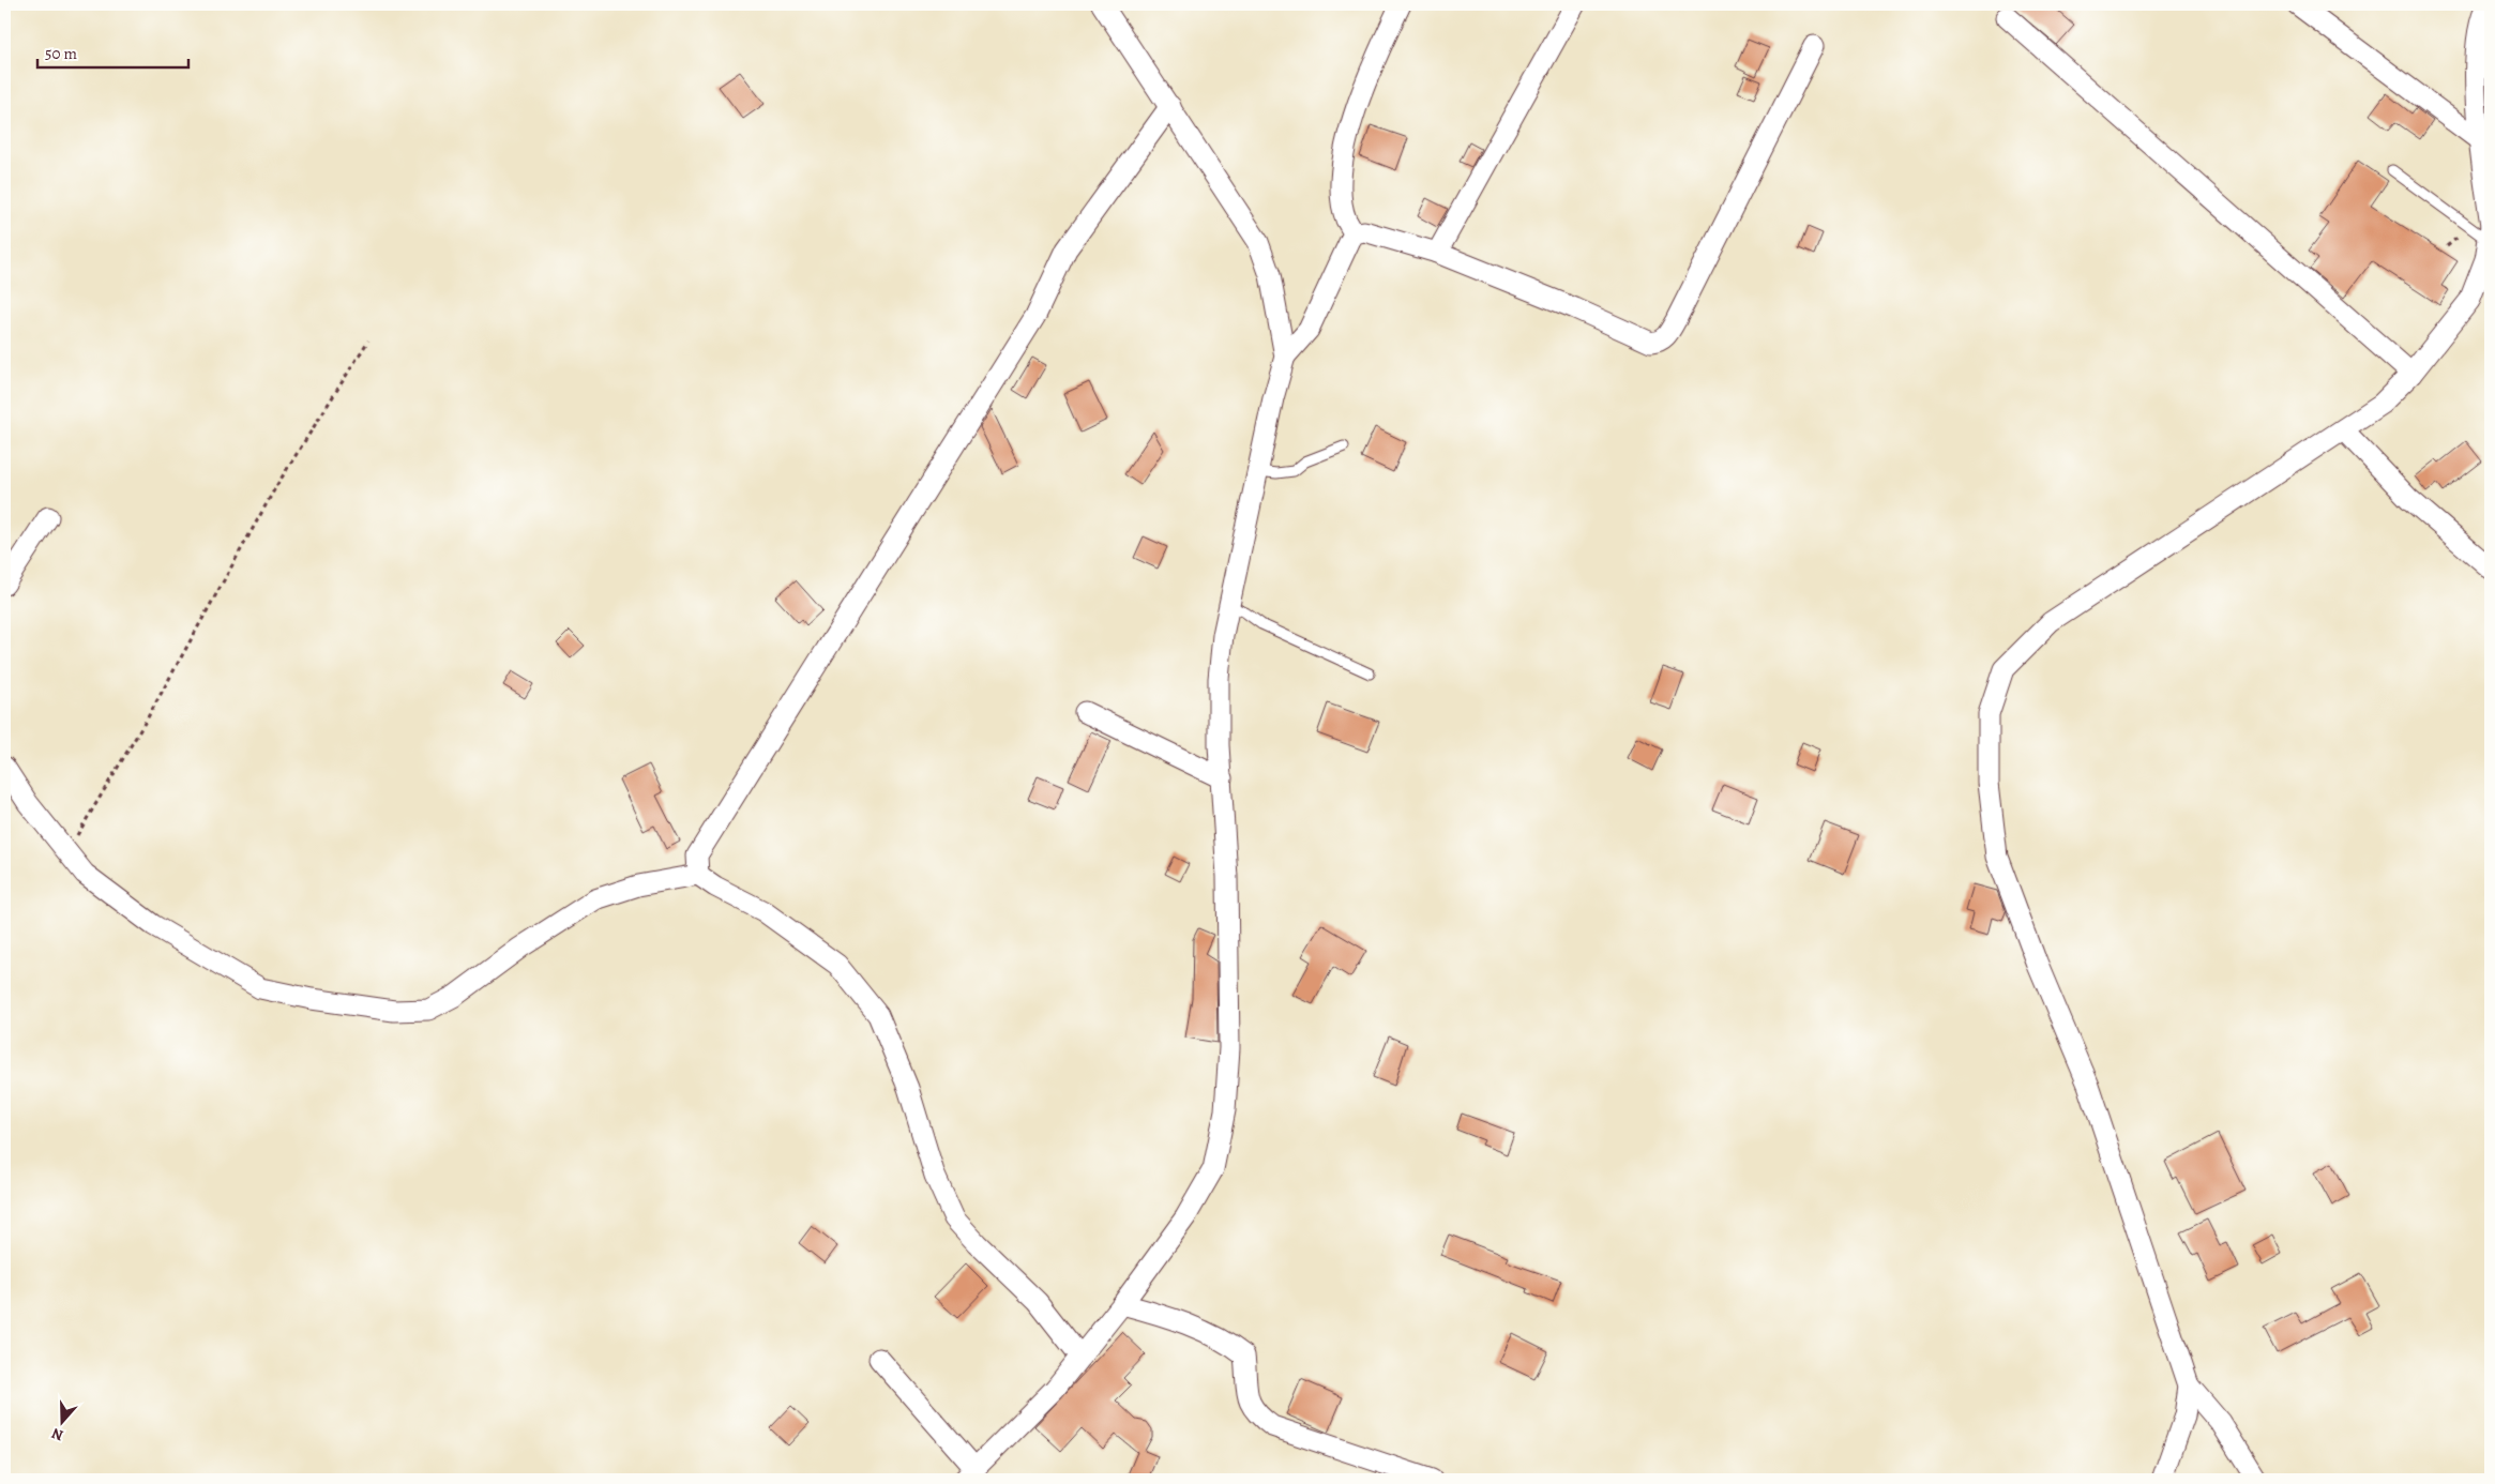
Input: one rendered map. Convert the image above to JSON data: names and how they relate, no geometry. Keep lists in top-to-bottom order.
{
  "scale_bar": "50 m",
  "north": "bottom"
}
